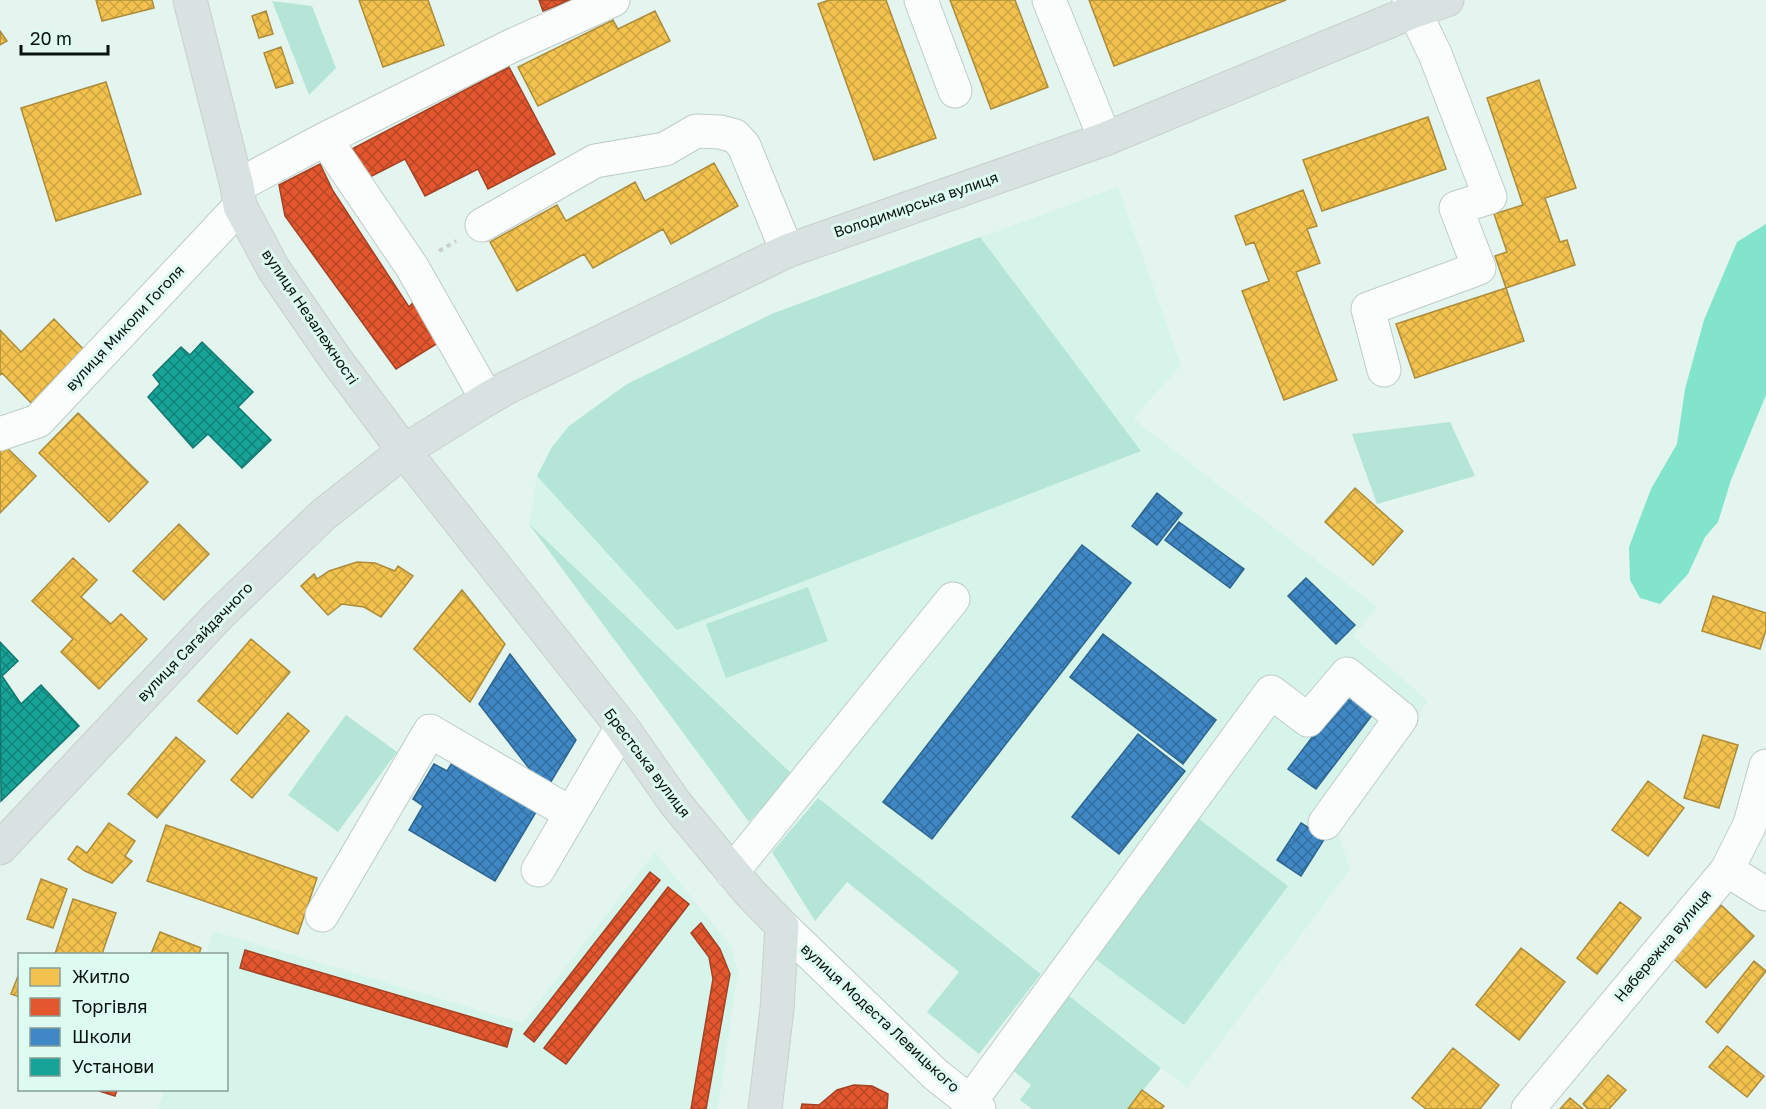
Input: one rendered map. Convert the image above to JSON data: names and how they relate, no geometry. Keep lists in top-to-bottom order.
{
  "streets": {
    "main road": [
      "Володимирська вулиця",
      "вулиця Незалежності",
      "вулиця Сагайдачного",
      "Брестська вулиця"
    ],
    "street": ["вулиця Миколи Гоголя", "Набережна вулиця", "вулиця Модеста Левицького"]
  },
  "crossings": [
    ["Володимирська вулиця", "вулиця Незалежності"],
    ["Володимирська вулиця", "вулиця Сагайдачного"],
    ["Володимирська вулиця", "Брестська вулиця"],
    ["вулиця Незалежності", "вулиця Миколи Гоголя"],
    ["вулиця Незалежності", "вулиця Сагайдачного"],
    ["вулиця Незалежності", "Брестська вулиця"],
    ["вулиця Сагайдачного", "Брестська вулиця"],
    ["Брестська вулиця", "вулиця Модеста Левицького"]
  ],
  "legend": [
    "Житло",
    "Торгівля",
    "Школи",
    "Установи"
  ],
  "scale_bar": "20 m"
}
